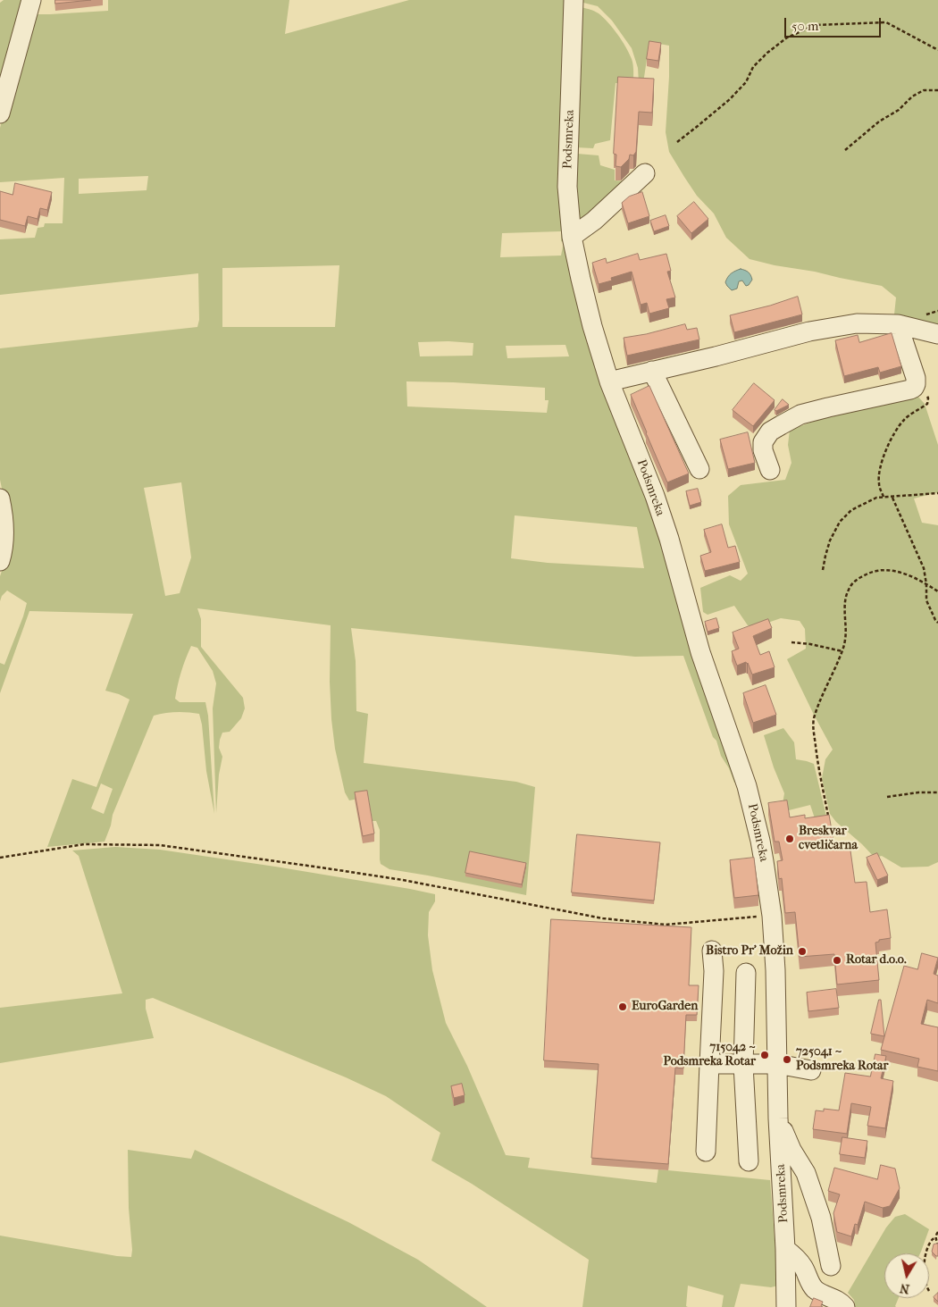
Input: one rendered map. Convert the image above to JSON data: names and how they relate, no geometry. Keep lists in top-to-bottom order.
{
  "streets": {
    "street": ["Podsmreka"]
  },
  "places": [
    "Breskvar cvetličarna",
    "Bistro Pr' Možin",
    "Rotar d.o.o.",
    "EuroGarden",
    "715042 ~ Podsmreka Rotar",
    "725041 ~ Podsmreka Rotar"
  ],
  "scale_bar": "50 m",
  "north": "bottom"
}
